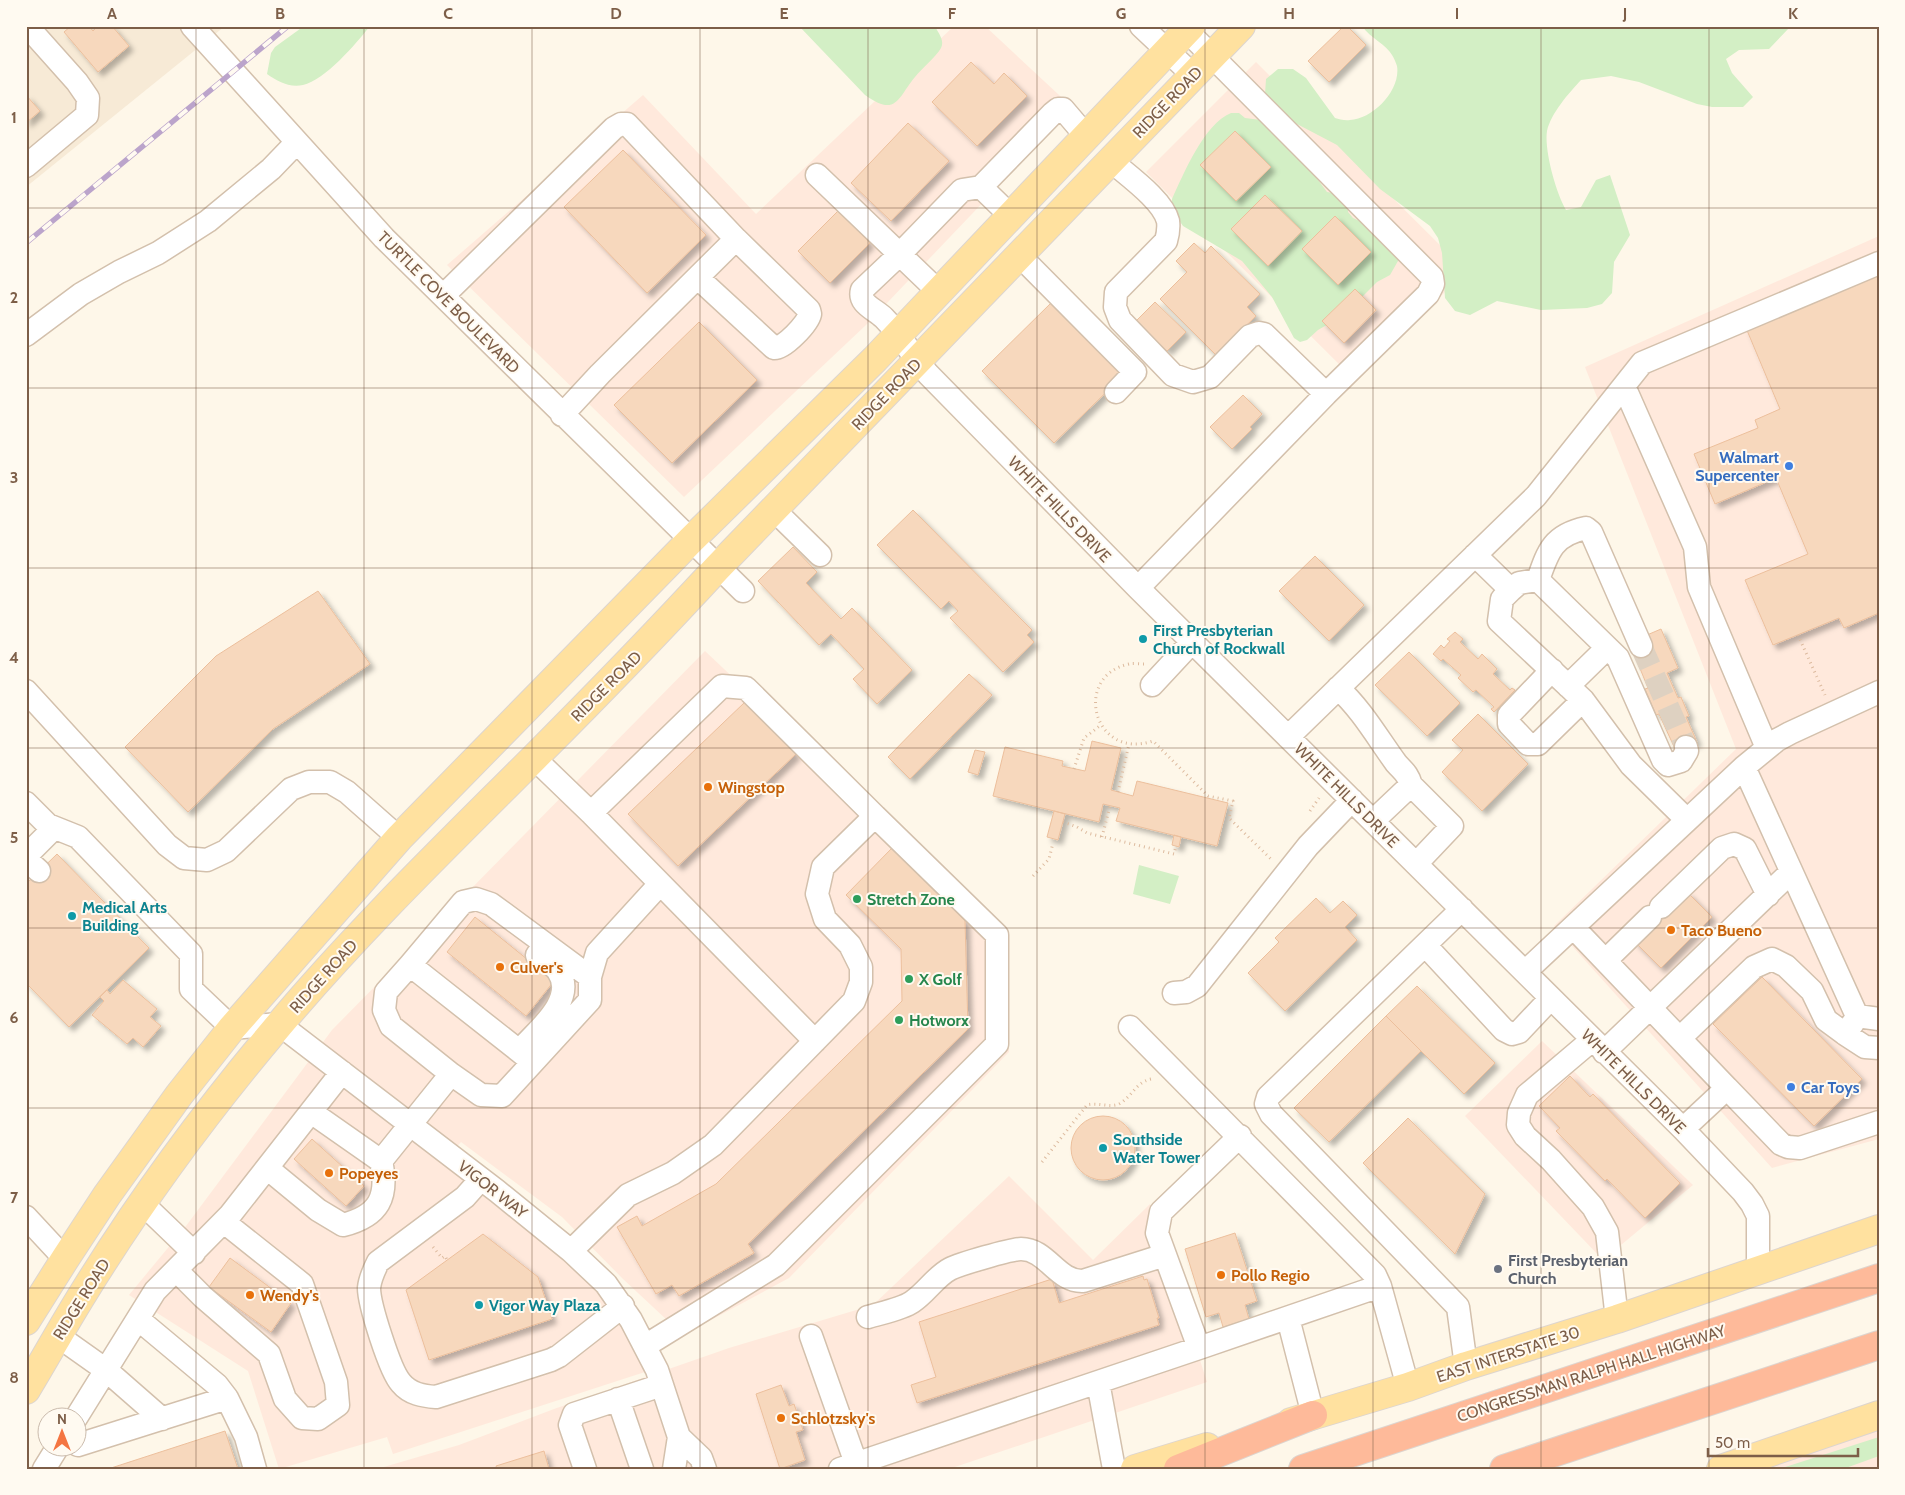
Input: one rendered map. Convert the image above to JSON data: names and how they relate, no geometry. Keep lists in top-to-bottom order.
{
  "streets": {
    "highway": ["CONGRESSMAN RALPH HALL HIGHWAY"],
    "main road": ["RIDGE ROAD", "EAST INTERSTATE 30"],
    "street": ["TURTLE COVE BOULEVARD", "WHITE HILLS DRIVE", "VIGOR WAY"]
  },
  "crossings": [
    ["RIDGE ROAD", "TURTLE COVE BOULEVARD"],
    ["RIDGE ROAD", "WHITE HILLS DRIVE"],
    ["RIDGE ROAD", "VIGOR WAY"],
    ["WHITE HILLS DRIVE", "EAST INTERSTATE 30"]
  ],
  "places": [
    "Walmart Supercenter",
    "First Presbyterian Church of Rockwall",
    "Wingstop",
    "Stretch Zone",
    "Medical Arts Building",
    "Taco Bueno",
    "Culver's",
    "X Golf",
    "Hotworx",
    "Car Toys",
    "Southside Water Tower",
    "Popeyes",
    "First Presbyterian Church",
    "Pollo Regio",
    "Wendy's",
    "Vigor Way Plaza",
    "Schlotzsky's"
  ],
  "scale_bar": "50 m",
  "north": "top",
  "grid": {
    "columns": [
      "A",
      "B",
      "C",
      "D",
      "E",
      "F",
      "G",
      "H",
      "I",
      "J",
      "K"
    ],
    "rows": [
      "1",
      "2",
      "3",
      "4",
      "5",
      "6",
      "7",
      "8"
    ]
  }
}
